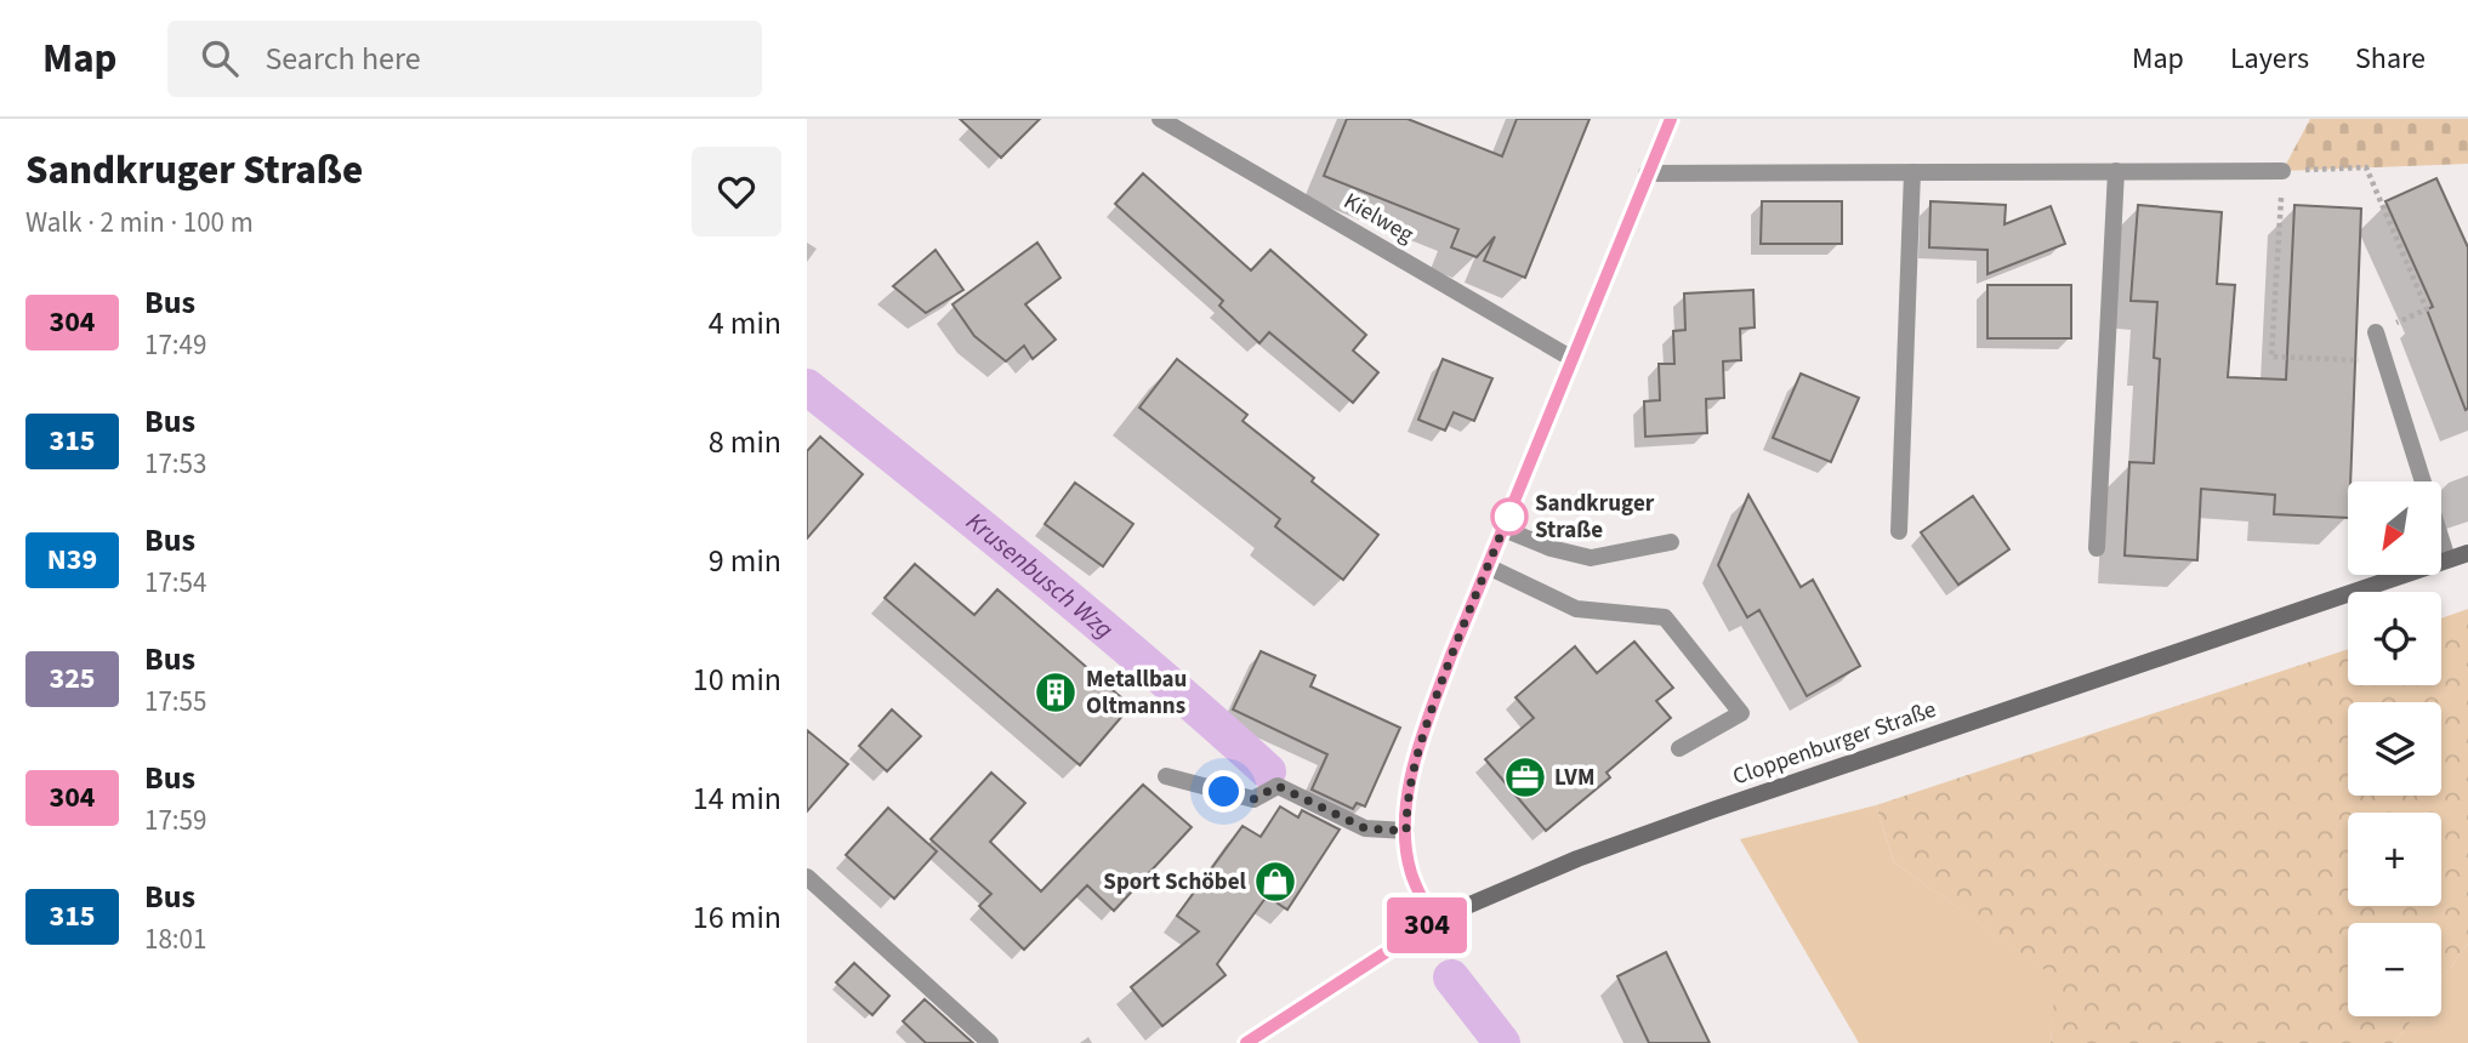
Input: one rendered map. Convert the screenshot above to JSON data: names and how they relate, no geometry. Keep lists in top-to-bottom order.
{
  "streets": {
    "main road": ["Cloppenburger Straße"],
    "street": ["Kielweg"]
  },
  "water": ["Krusenbusch Wzg"],
  "places": {
    "other": ["Sandkruger Straße"],
    "building": ["Metallbau Oltmanns"],
    "office": ["LVM"],
    "shop": ["Sport Schöbel"]
  },
  "lines": ["bus line 304"],
  "north": "bottom left",
  "page": {
    "header": "Map",
    "search": "Search here",
    "nav": ["Map", "Layers", "Share"],
    "heading": ["Sandkruger Straße", "Walk · 2 min · 100 m"],
    "on_map": "304",
    "list": [
      {
        "mark": "304",
        "name": "Bus",
        "note": "17:49",
        "value": "4 min"
      },
      {
        "mark": "315",
        "name": "Bus",
        "note": "17:53",
        "value": "8 min"
      },
      {
        "mark": "N39",
        "name": "Bus",
        "note": "17:54",
        "value": "9 min"
      },
      {
        "mark": "325",
        "name": "Bus",
        "note": "17:55",
        "value": "10 min"
      },
      {
        "mark": "304",
        "name": "Bus",
        "note": "17:59",
        "value": "14 min"
      },
      {
        "mark": "315",
        "name": "Bus",
        "note": "18:01",
        "value": "16 min"
      }
    ],
    "map_buttons": ["+", "−"]
  }
}
